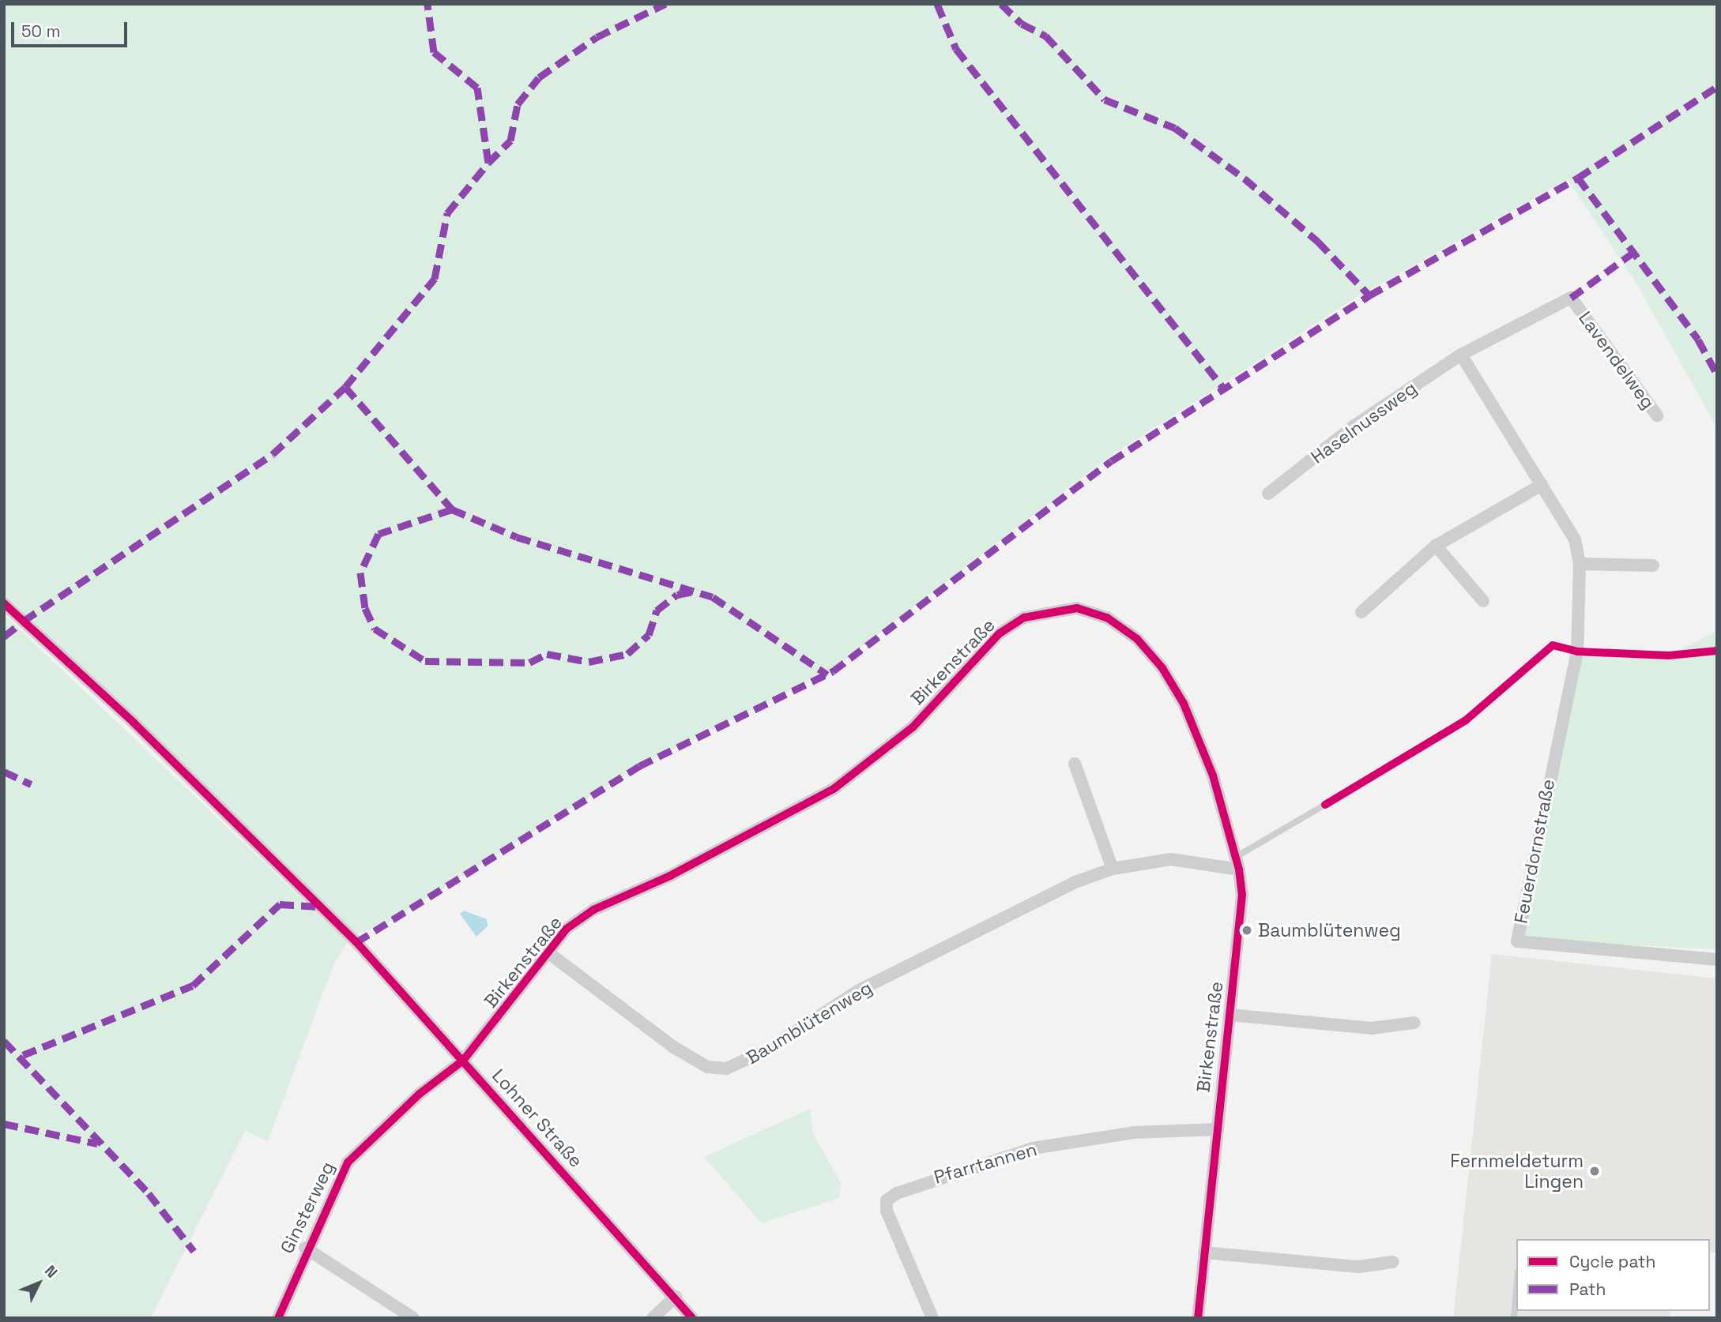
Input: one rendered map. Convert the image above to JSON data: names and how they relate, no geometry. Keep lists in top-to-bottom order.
{
  "streets": {
    "street": [
      "Lavendelweg",
      "Haselnussweg",
      "Birkenstraße",
      "Feuerdornstraße",
      "Baumblütenweg",
      "Lohner Straße",
      "Pfarrtannen",
      "Ginsterweg"
    ]
  },
  "crossings": [
    ["Lavendelweg", "Haselnussweg"],
    ["Lavendelweg", "Feuerdornstraße"],
    ["Haselnussweg", "Feuerdornstraße"],
    ["Birkenstraße", "Baumblütenweg"],
    ["Birkenstraße", "Lohner Straße"],
    ["Birkenstraße", "Pfarrtannen"],
    ["Birkenstraße", "Ginsterweg"],
    ["Lohner Straße", "Ginsterweg"]
  ],
  "places": ["Baumblütenweg", "Fernmeldeturm Lingen"],
  "legend": ["Cycle path", "Path"],
  "scale_bar": "50 m",
  "north": "top right"
}
